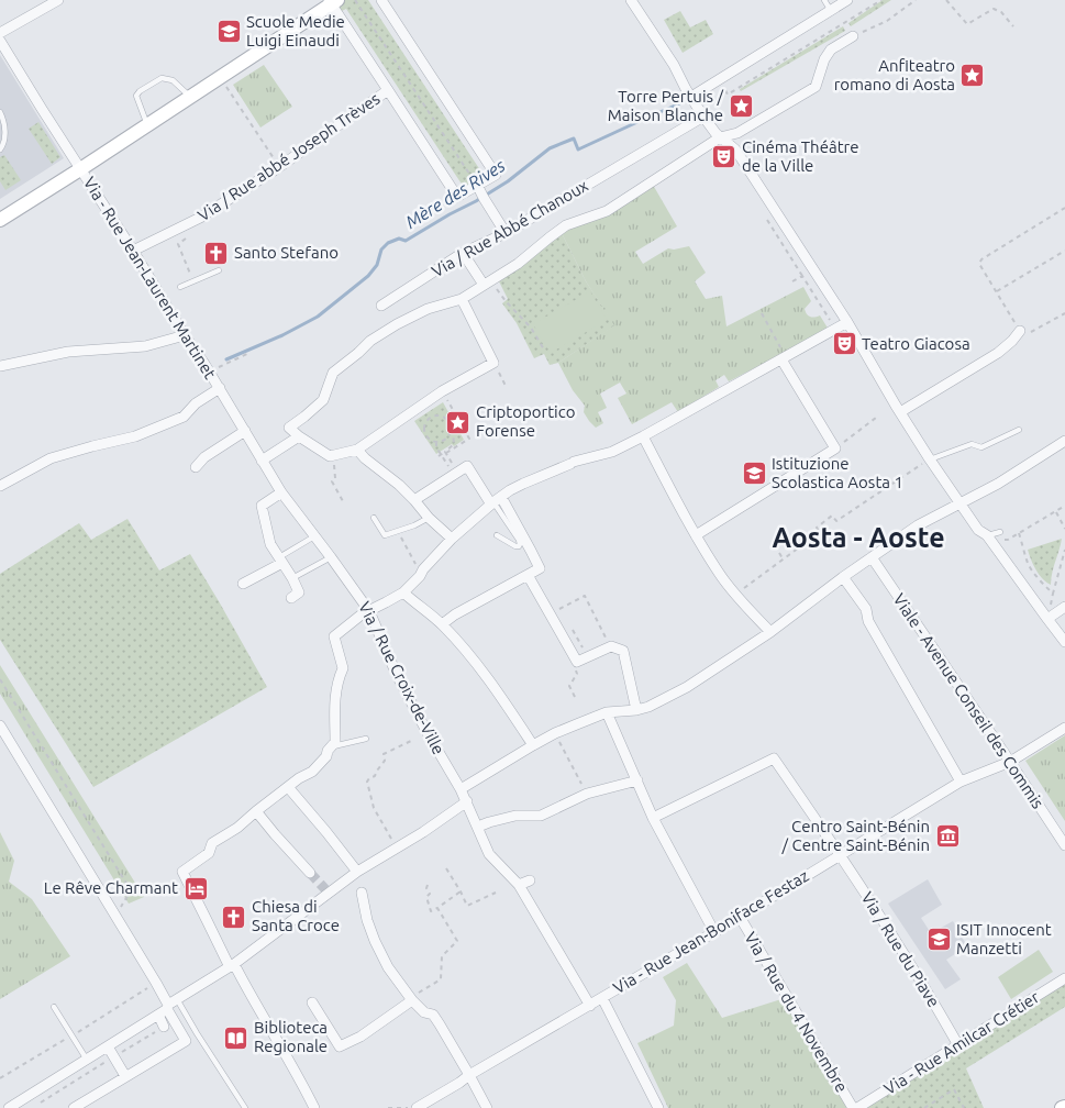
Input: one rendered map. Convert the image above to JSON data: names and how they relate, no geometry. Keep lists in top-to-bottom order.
{
  "streets": {
    "street": [
      "Via / Rue abbé Joseph Trèves",
      "Via / Rue Abbé Chanoux",
      "Via - Rue Jean-Laurent Martinet",
      "Via / Rue Croix-de-Ville",
      "Viale - Avenue Conseil des Commis",
      "Via - Rue Jean-Boniface Festaz",
      "Via / Rue du Piave",
      "Via / Rue du 4 Novembre",
      "Via - Rue Amilcar Crétier"
    ]
  },
  "crossings": [
    ["Via / Rue abbé Joseph Trèves", "Via - Rue Jean-Laurent Martinet"],
    ["Via - Rue Jean-Laurent Martinet", "Via / Rue Croix-de-Ville"],
    ["Via / Rue Croix-de-Ville", "Via - Rue Jean-Boniface Festaz"],
    ["Viale - Avenue Conseil des Commis", "Via - Rue Jean-Boniface Festaz"],
    ["Via - Rue Jean-Boniface Festaz", "Via / Rue du Piave"],
    ["Via - Rue Jean-Boniface Festaz", "Via / Rue du 4 Novembre"],
    ["Via / Rue du Piave", "Via - Rue Amilcar Crétier"]
  ],
  "districts": ["Aosta - Aoste"],
  "water": ["Mère des Rives"],
  "places": {
    "school or university": ["Scuole Medie Luigi Einaudi", "Istituzione Scolastica Aosta 1", "ISIT Innocent Manzetti"],
    "place": ["Anfiteatro romano di Aosta", "Torre Pertuis / Maison Blanche", "Criptoportico Forense"],
    "theatre": ["Cinéma Théâtre de la Ville", "Teatro Giacosa"],
    "church": ["Santo Stefano", "Chiesa di Santa Croce"],
    "museum": ["Centro Saint-Bénin / Centre Saint-Bénin"],
    "hotel": ["Le Rêve Charmant"],
    "library": ["Biblioteca Regionale"]
  }
}
